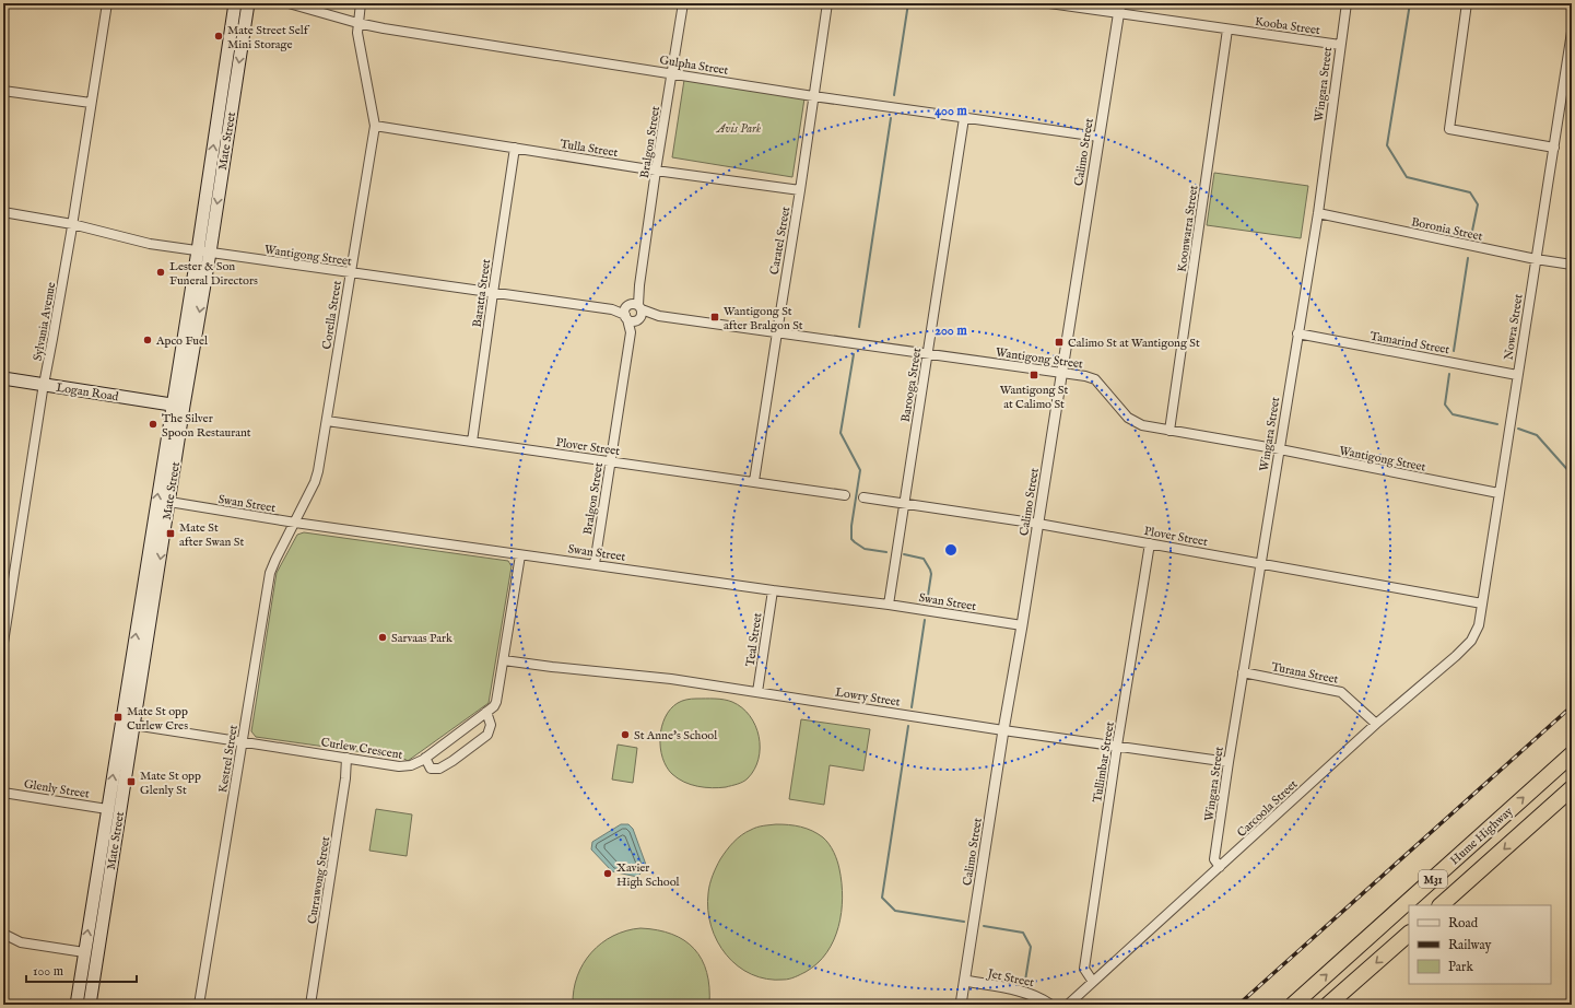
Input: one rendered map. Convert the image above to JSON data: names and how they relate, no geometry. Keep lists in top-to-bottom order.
{
  "streets": {
    "highway": ["Hume Highway", "M31"],
    "main road": ["Mate Street", "Logan Road"],
    "street": [
      "Kooba Street",
      "Gulpha Street",
      "Wingara Street",
      "Bralgon Street",
      "Tulla Street",
      "Calimo Street",
      "Koonwarra Street",
      "Boronia Street",
      "Caratel Street",
      "Wantigong Street",
      "Baratta Street",
      "Corella Street",
      "Sylvania Avenue",
      "Nowra Street",
      "Tamarind Street",
      "Barooga Street",
      "Plover Street",
      "Swan Street",
      "Teal Street",
      "Turana Street",
      "Lowry Street",
      "Curlew Crescent",
      "Kestrel Street",
      "Tullimbar Street",
      "Glenly Street",
      "Carcoola Street",
      "Currawong Street",
      "Jet Street"
    ]
  },
  "crossings": [
    ["Kooba Street", "Wingara Street"],
    ["Kooba Street", "Calimo Street"],
    ["Kooba Street", "Koonwarra Street"],
    ["Gulpha Street", "Bralgon Street"],
    ["Gulpha Street", "Calimo Street"],
    ["Gulpha Street", "Caratel Street"],
    ["Gulpha Street", "Corella Street"],
    ["Gulpha Street", "Barooga Street"],
    ["Wingara Street", "Boronia Street"],
    ["Wingara Street", "Wantigong Street"],
    ["Wingara Street", "Tamarind Street"],
    ["Wingara Street", "Plover Street"],
    ["Wingara Street", "Turana Street"],
    ["Wingara Street", "Lowry Street"],
    ["Wingara Street", "Carcoola Street"],
    ["Mate Street", "Wantigong Street"],
    ["Mate Street", "Logan Road"],
    ["Mate Street", "Swan Street"],
    ["Mate Street", "Curlew Crescent"],
    ["Mate Street", "Glenly Street"],
    ["Bralgon Street", "Tulla Street"],
    ["Bralgon Street", "Wantigong Street"],
    ["Bralgon Street", "Plover Street"],
    ["Bralgon Street", "Swan Street"],
    ["Tulla Street", "Caratel Street"],
    ["Tulla Street", "Baratta Street"],
    ["Tulla Street", "Corella Street"],
    ["Calimo Street", "Wantigong Street"],
    ["Calimo Street", "Plover Street"],
    ["Calimo Street", "Swan Street"],
    ["Calimo Street", "Lowry Street"],
    ["Calimo Street", "Jet Street"],
    ["Koonwarra Street", "Wantigong Street"],
    ["Boronia Street", "Nowra Street"],
    ["Caratel Street", "Wantigong Street"],
    ["Caratel Street", "Plover Street"],
    ["Wantigong Street", "Baratta Street"],
    ["Wantigong Street", "Corella Street"],
    ["Wantigong Street", "Sylvania Avenue"],
    ["Wantigong Street", "Nowra Street"],
    ["Wantigong Street", "Barooga Street"],
    ["Baratta Street", "Plover Street"],
    ["Corella Street", "Plover Street"],
    ["Corella Street", "Swan Street"],
    ["Corella Street", "Kestrel Street"],
    ["Sylvania Avenue", "Logan Road"],
    ["Nowra Street", "Tamarind Street"],
    ["Nowra Street", "Plover Street"],
    ["Nowra Street", "Carcoola Street"],
    ["Barooga Street", "Plover Street"],
    ["Barooga Street", "Swan Street"],
    ["Plover Street", "Tullimbar Street"],
    ["Swan Street", "Teal Street"],
    ["Swan Street", "Curlew Crescent"],
    ["Swan Street", "Kestrel Street"],
    ["Teal Street", "Lowry Street"],
    ["Turana Street", "Carcoola Street"],
    ["Lowry Street", "Curlew Crescent"],
    ["Lowry Street", "Tullimbar Street"],
    ["Curlew Crescent", "Kestrel Street"],
    ["Curlew Crescent", "Currawong Street"],
    ["Tullimbar Street", "Carcoola Street"]
  ],
  "parks": ["Avis Park"],
  "places": {
    "other": [
      "Mate Street Self Mini Storage",
      "Lester & Son Funeral Directors",
      "Apco Fuel",
      "The Silver Spoon Restaurant",
      "Sarvaas Park",
      "St Anne's School",
      "Xavier High School"
    ],
    "transit": [
      "Wantigong St after Bralgon St",
      "Calimo St at Wantigong St",
      "Wantigong St at Calimo St",
      "Mate St after Swan St",
      "Mate St opp Curlew Cres",
      "Mate St opp Glenly St"
    ]
  },
  "legend": ["Road", "Railway", "Park"],
  "scale_bar": "100 m",
  "rings": ["400 m", "200 m"]
}
